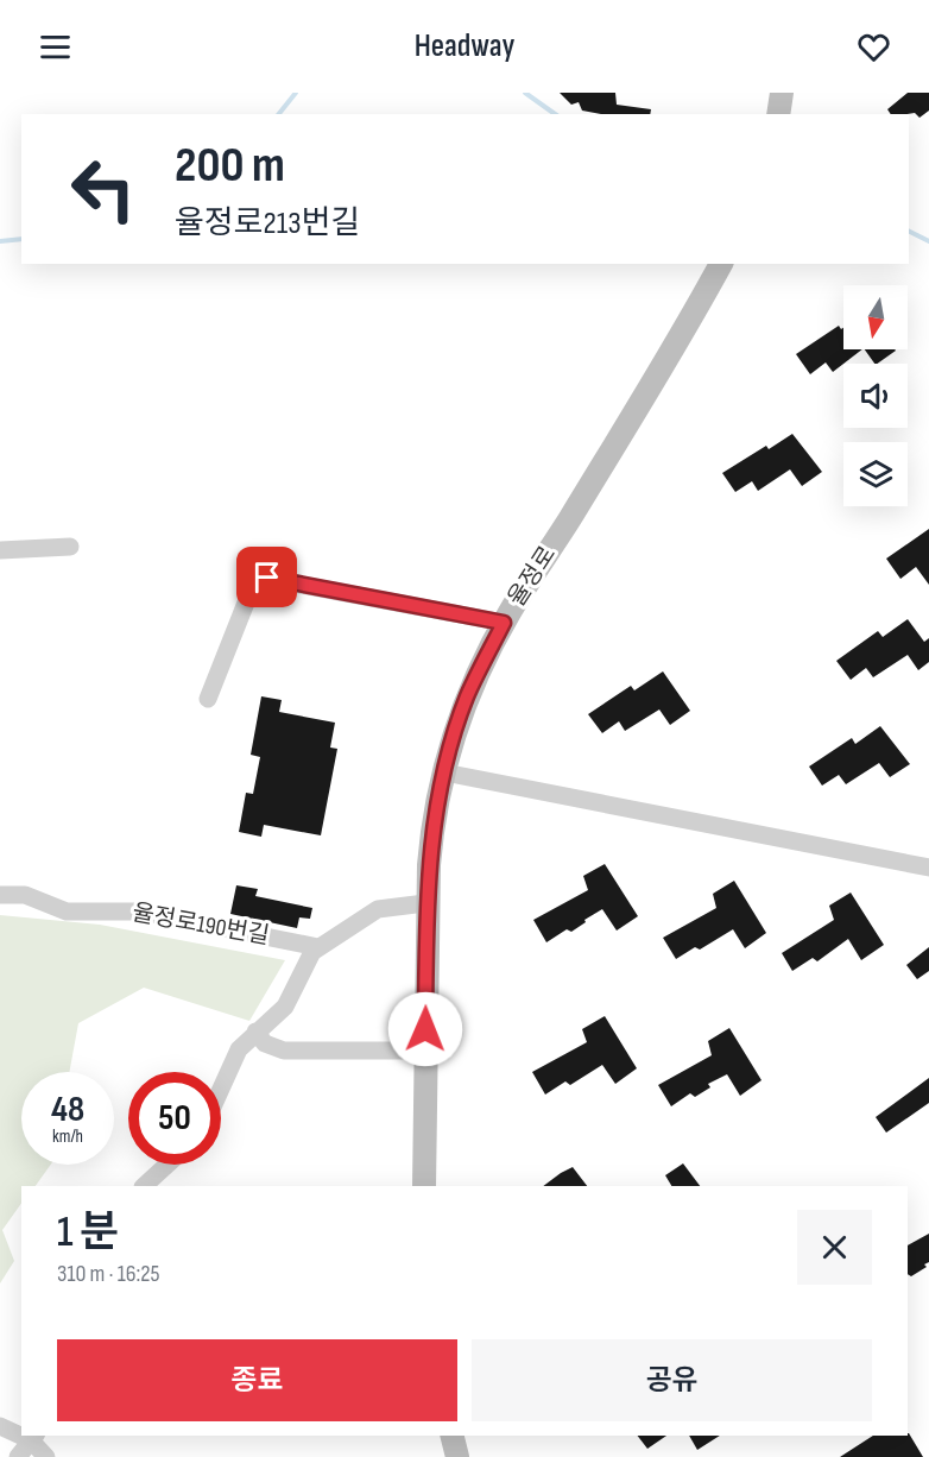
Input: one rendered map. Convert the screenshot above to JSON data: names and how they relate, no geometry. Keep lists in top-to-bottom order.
{
  "streets": {
    "main road": ["율정로"],
    "street": ["율정로190번길"]
  },
  "north": "bottom",
  "page": {
    "header": "Headway",
    "turn": ["200 m", "율정로213번길"],
    "speed": "48 km/h",
    "limit": "50",
    "heading": ["1 분", "310 m · 16:25"],
    "buttons": ["종료", "공유"]
  }
}
